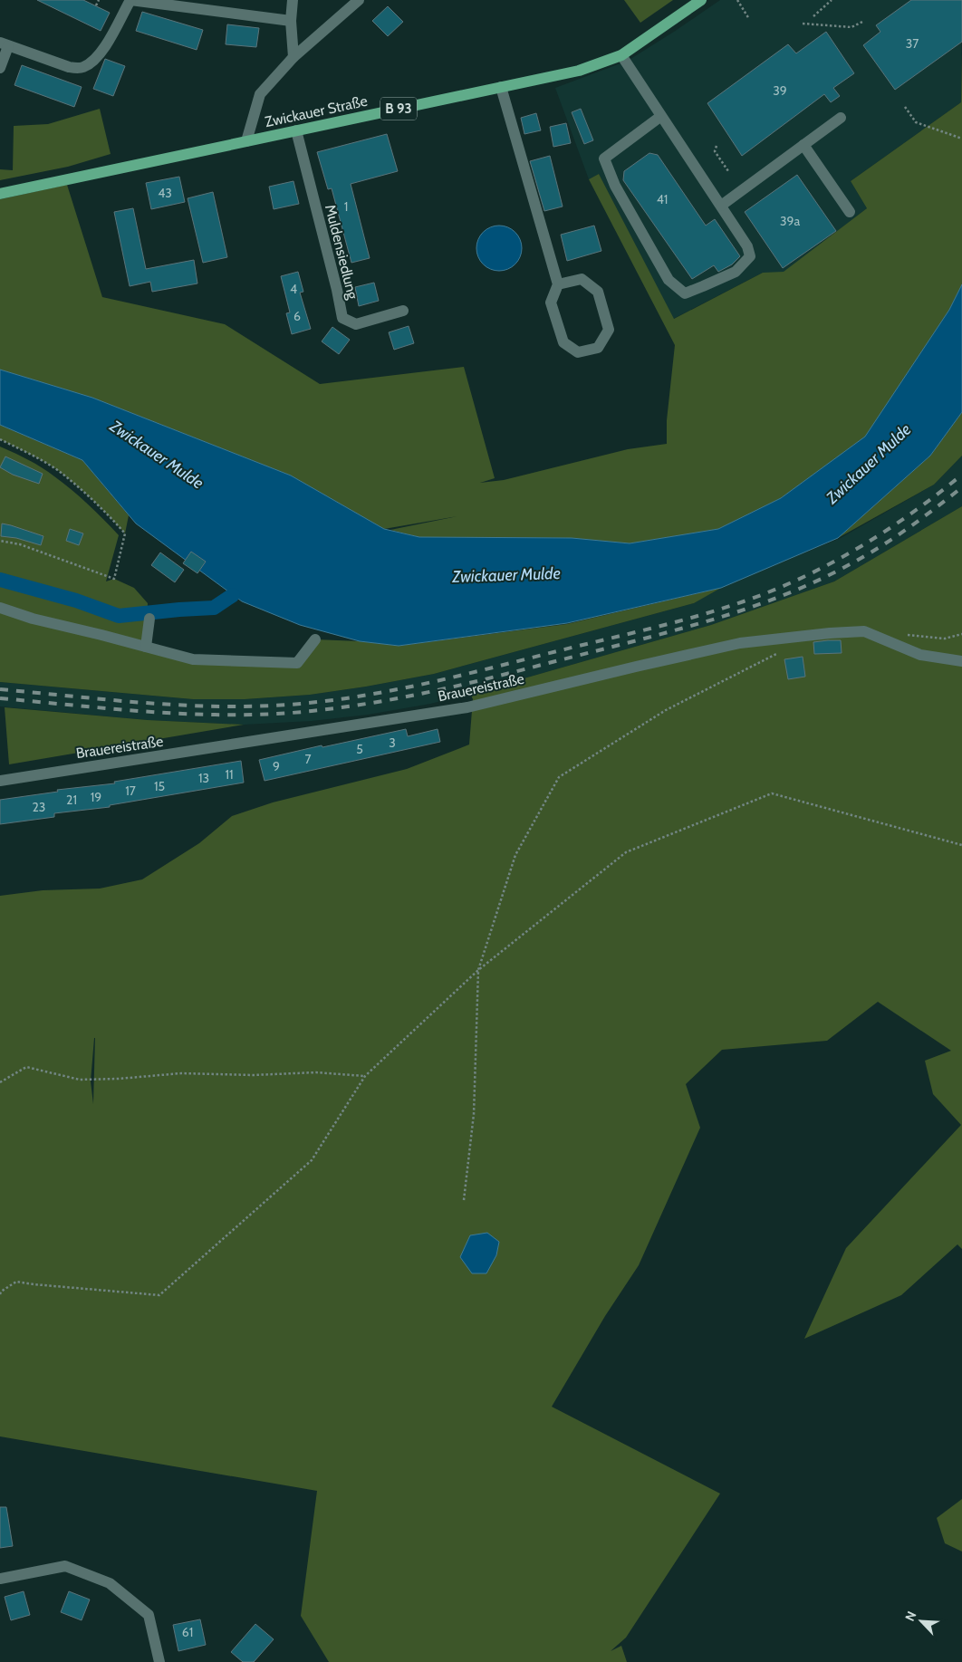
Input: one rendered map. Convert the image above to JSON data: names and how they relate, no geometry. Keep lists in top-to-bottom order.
{
  "streets": {
    "main road": ["B 93", "Zwickauer Straße"],
    "street": ["Muldensiedlung", "Brauereistraße"]
  },
  "crossings": [
    ["Zwickauer Straße", "Muldensiedlung"]
  ],
  "water": ["Zwickauer Mulde"],
  "house_numbers": [
    "37",
    "39",
    "43",
    "41",
    "1",
    "39a",
    "4",
    "6",
    "3",
    "5",
    "7",
    "9",
    "11",
    "13",
    "15",
    "17",
    "19",
    "21",
    "23",
    "61"
  ],
  "north": "top left"
}
